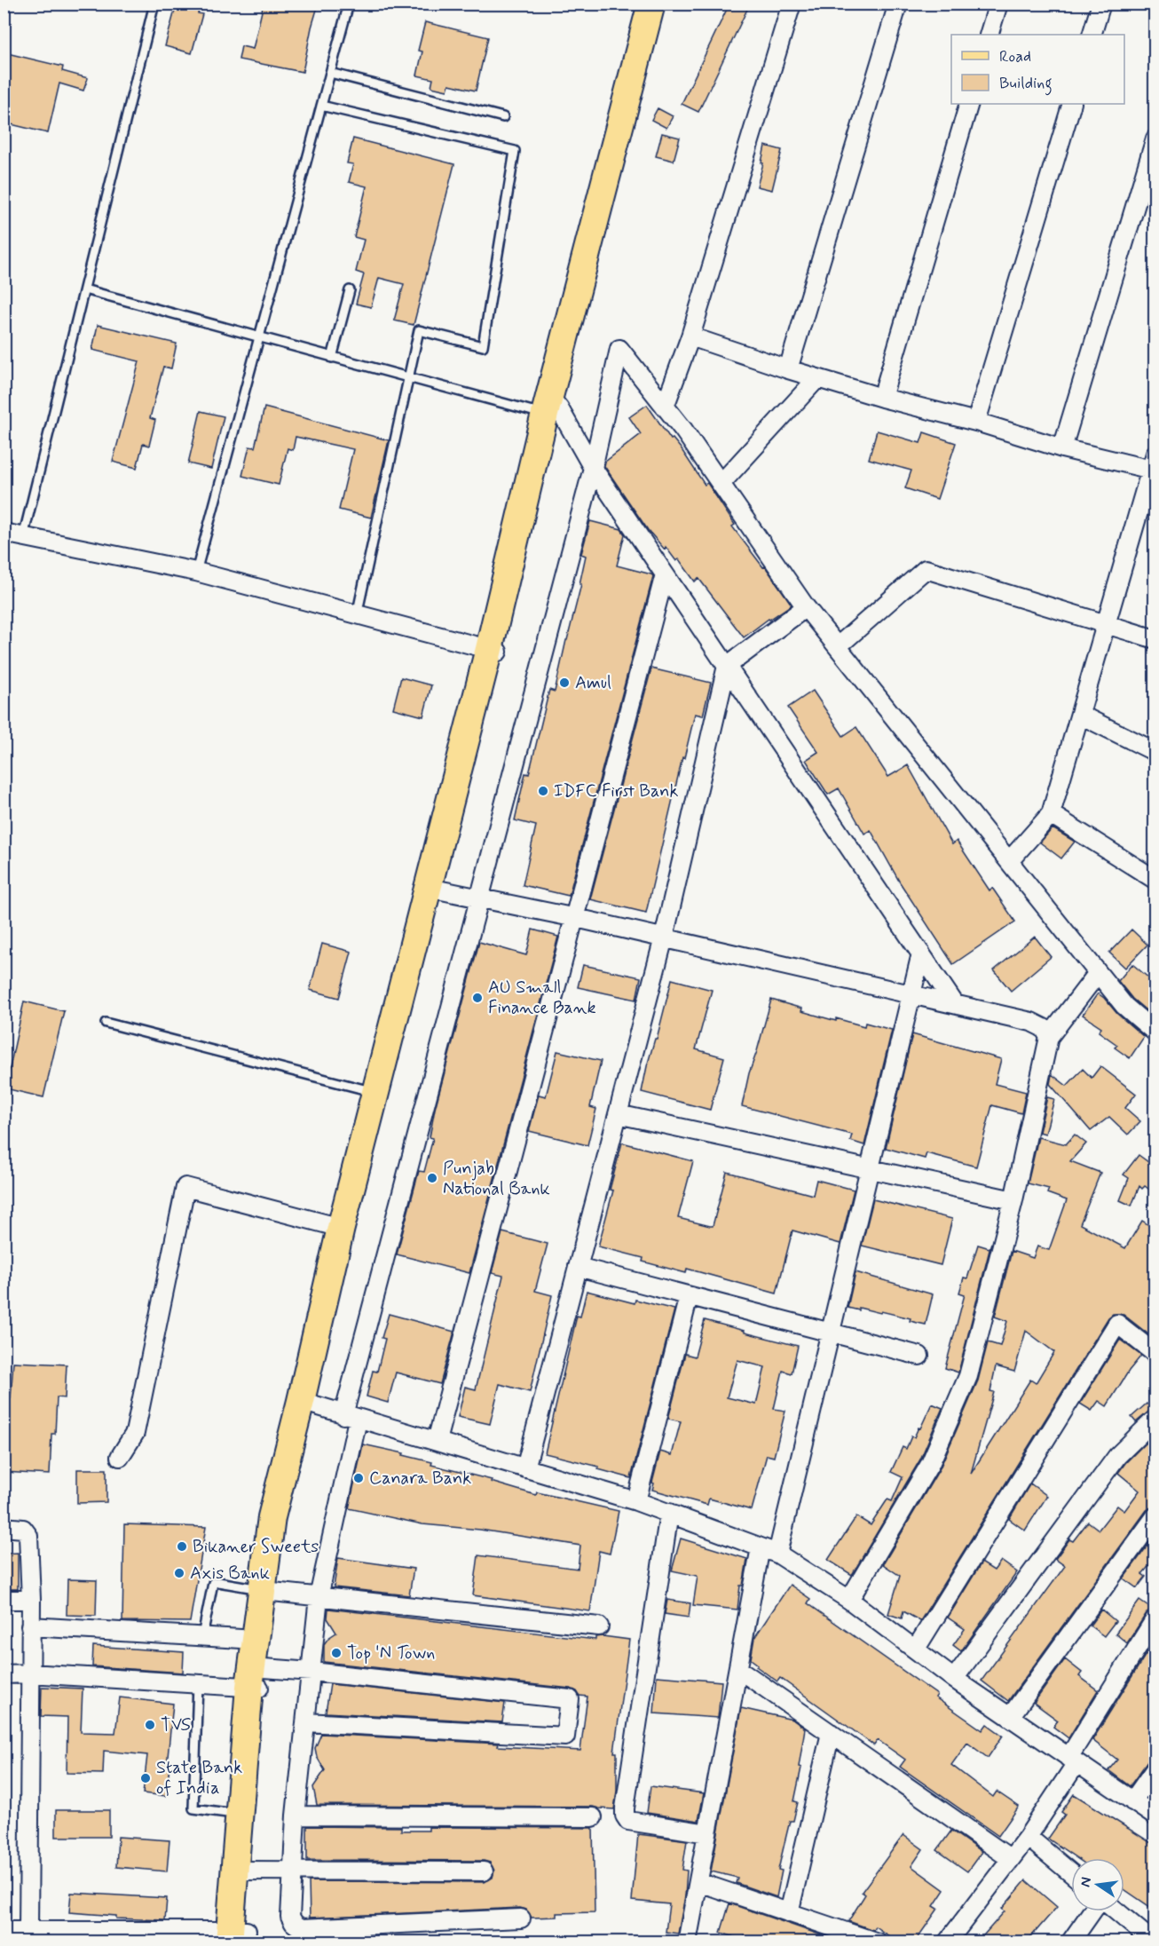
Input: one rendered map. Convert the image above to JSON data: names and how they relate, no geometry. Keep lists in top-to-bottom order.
{
  "places": [
    "Amul",
    "IDFC First Bank",
    "AU Small Finance Bank",
    "Punjab National Bank",
    "Canara Bank",
    "Bikaner Sweets",
    "Axis Bank",
    "Top 'N Town",
    "TVS",
    "State Bank of India"
  ],
  "legend": ["Road", "Building"],
  "north": "left"
}
